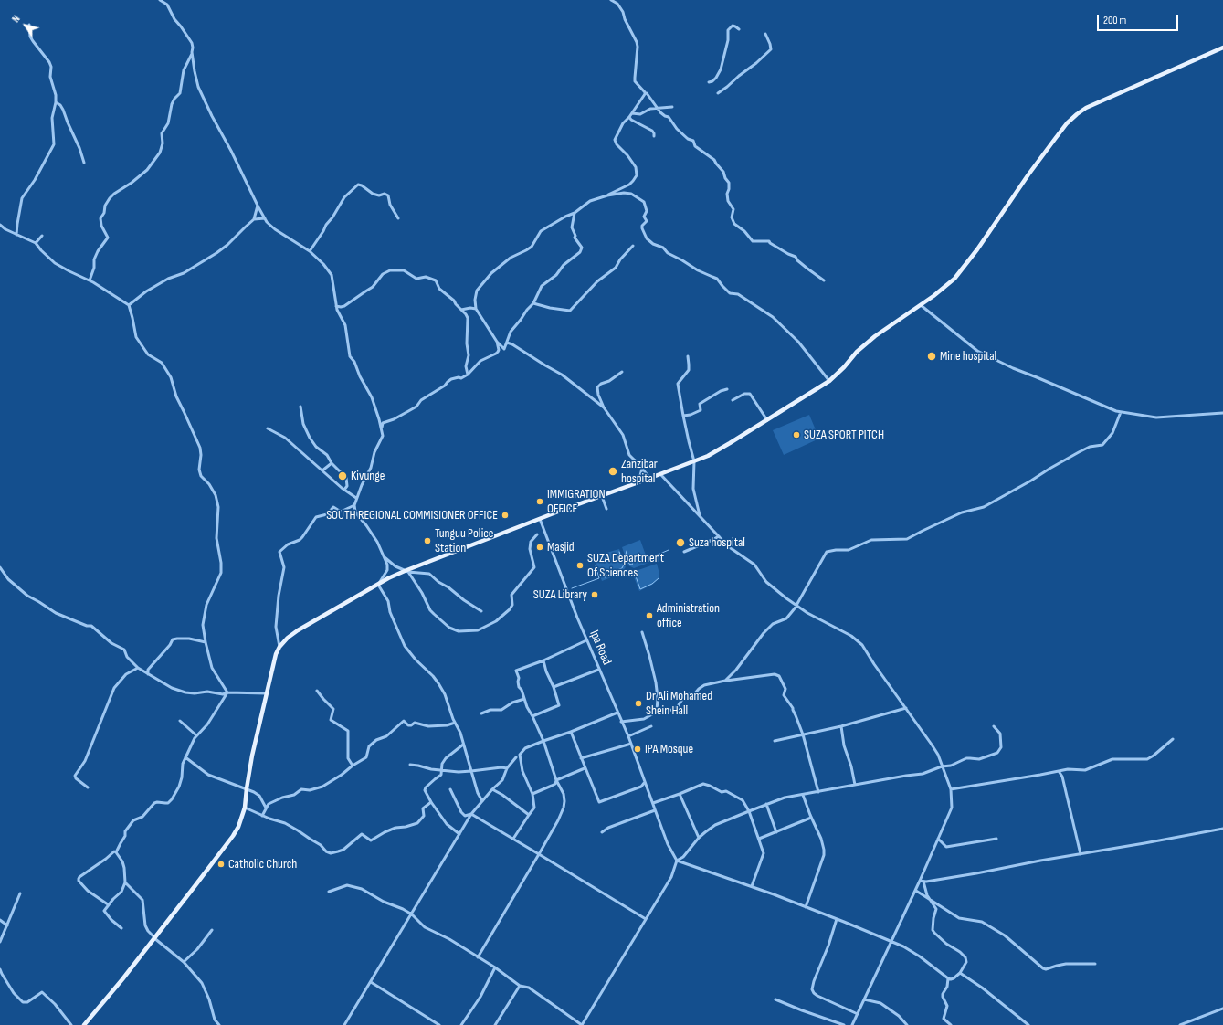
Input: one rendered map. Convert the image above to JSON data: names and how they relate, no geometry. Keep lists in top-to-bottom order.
{
  "streets": {
    "street": ["Ipa Road"]
  },
  "places": [
    "Mine hospital",
    "SUZA SPORT PITCH",
    "Zanzibar hospital",
    "Kivunge",
    "IMMIGRATION OFFICE",
    "SOUTH REGIONAL COMMISIONER OFFICE",
    "Tunguu Police Station",
    "Suza hospital",
    "Masjid",
    "SUZA Department Of Sciences",
    "SUZA Library",
    "Administration office",
    "Dr Ali Mohamed Shein Hall",
    "IPA Mosque",
    "Catholic Church"
  ],
  "scale_bar": "200 m",
  "north": "top left"
}
